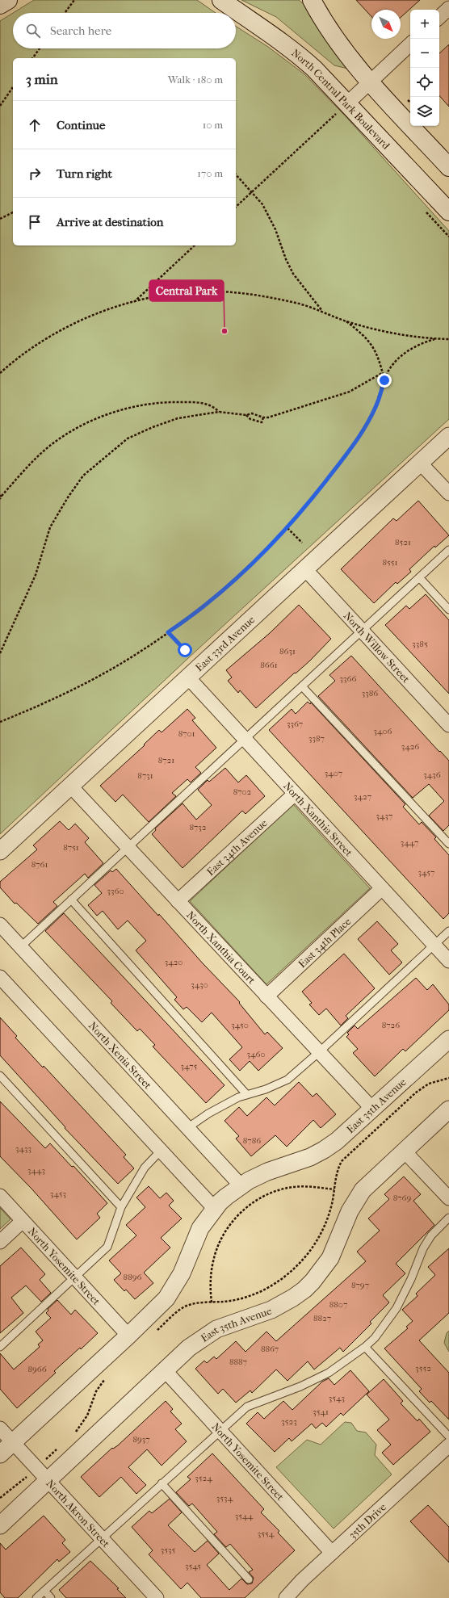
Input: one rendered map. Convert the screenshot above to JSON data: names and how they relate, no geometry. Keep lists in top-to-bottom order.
{
  "streets": {
    "main road": ["North Central Park Boulevard"],
    "street": [
      "East 33rd Avenue",
      "North Willow Street",
      "North Xanthia Street",
      "East 34th Avenue",
      "East 34th Place",
      "North Xanthia Court",
      "North Xenia Street",
      "East 35th Avenue",
      "North Yosemite Street",
      "North Akron Street",
      "35th Drive"
    ]
  },
  "crossings": [
    ["East 33rd Avenue", "North Willow Street"],
    ["East 33rd Avenue", "North Xanthia Street"],
    ["East 33rd Avenue", "North Xanthia Court"],
    ["North Xanthia Street", "East 34th Avenue"],
    ["North Xanthia Street", "East 34th Place"],
    ["East 34th Avenue", "North Xanthia Court"],
    ["East 34th Place", "North Xanthia Court"],
    ["North Xanthia Court", "East 35th Avenue"],
    ["North Xenia Street", "East 35th Avenue"],
    ["East 35th Avenue", "North Yosemite Street"],
    ["East 35th Avenue", "North Akron Street"],
    ["North Yosemite Street", "35th Drive"]
  ],
  "places": ["Central Park"],
  "house_numbers": [
    "8521",
    "8551",
    "3385",
    "8631",
    "8661",
    "3366",
    "3386",
    "3367",
    "3406",
    "8701",
    "3387",
    "3426",
    "8721",
    "3407",
    "3436",
    "8731",
    "8702",
    "3427",
    "3437",
    "8732",
    "3447",
    "8751",
    "8761",
    "3457",
    "3360",
    "3420",
    "3430",
    "3450",
    "8726",
    "3460",
    "3475",
    "8786",
    "3433",
    "3443",
    "3453",
    "8769",
    "8896",
    "8797",
    "8807",
    "8827",
    "8867",
    "8887",
    "3552",
    "8966",
    "3543",
    "3541",
    "3523",
    "8937",
    "3524",
    "3534",
    "3544",
    "3554",
    "3535",
    "3545"
  ],
  "north": "bottom right",
  "page": {
    "map_buttons": ["+", "−"],
    "search": "Search here",
    "heading": ["3 min", "Walk · 180 m"],
    "list": [
      ["Continue", "10 m"],
      ["Turn right", "170 m"],
      "Arrive at destination"
    ]
  }
}
